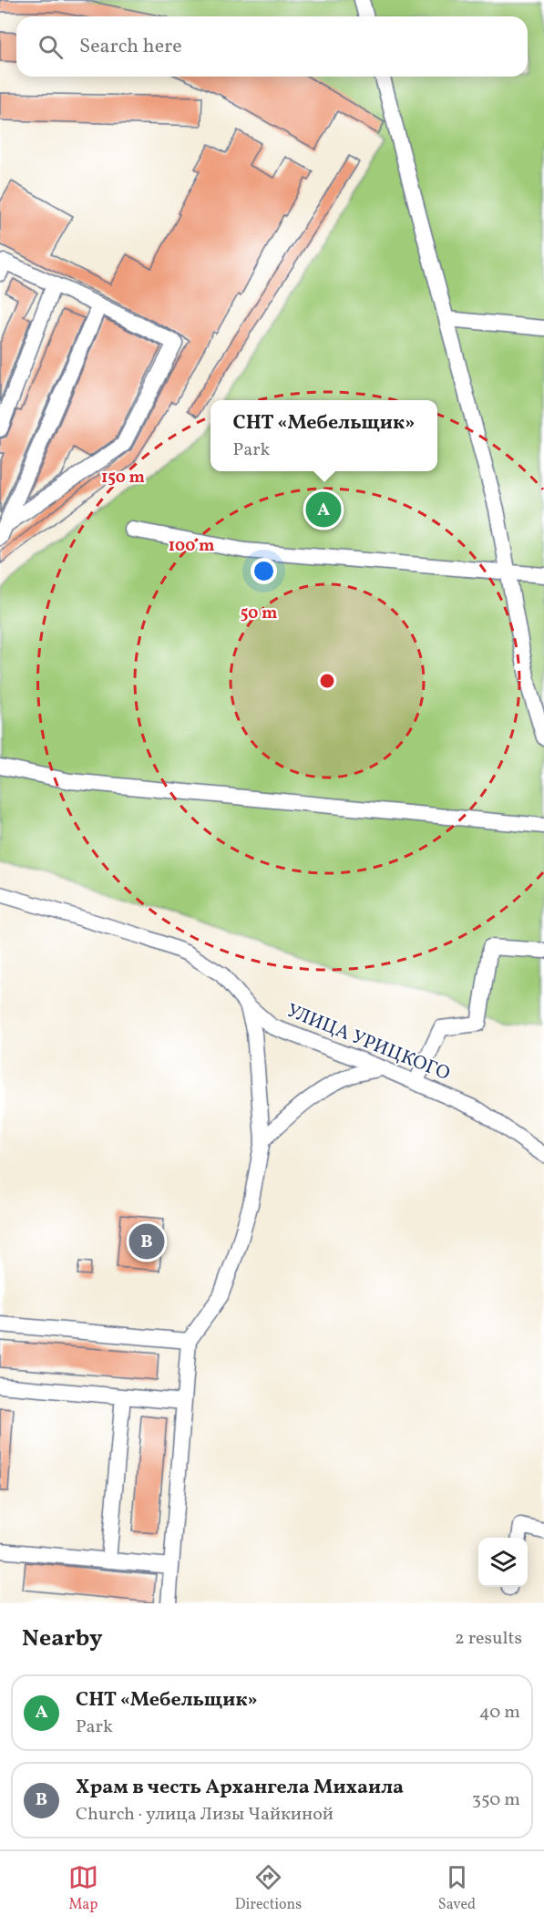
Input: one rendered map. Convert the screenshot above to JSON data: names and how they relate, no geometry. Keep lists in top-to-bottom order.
{
  "streets": {
    "street": ["УЛИЦА УРИЦКОГО"]
  },
  "page": {
    "search": "Search here",
    "popup": ["СНТ «Мебельщик»", "Park"],
    "pins": ["A", "B"],
    "heading": ["Nearby", "2 results"],
    "list": [
      {
        "mark": "A",
        "name": "СНТ «Мебельщик»",
        "note": "Park",
        "value": "40 m"
      },
      {
        "mark": "B",
        "name": "Храм в честь Архангела Михаила",
        "note": "Church · улица Лизы Чайкиной",
        "value": "350 m"
      }
    ],
    "nav": ["Map", "Directions", "Saved"]
  },
  "rings": ["150 m", "100 m", "50 m"]
}
